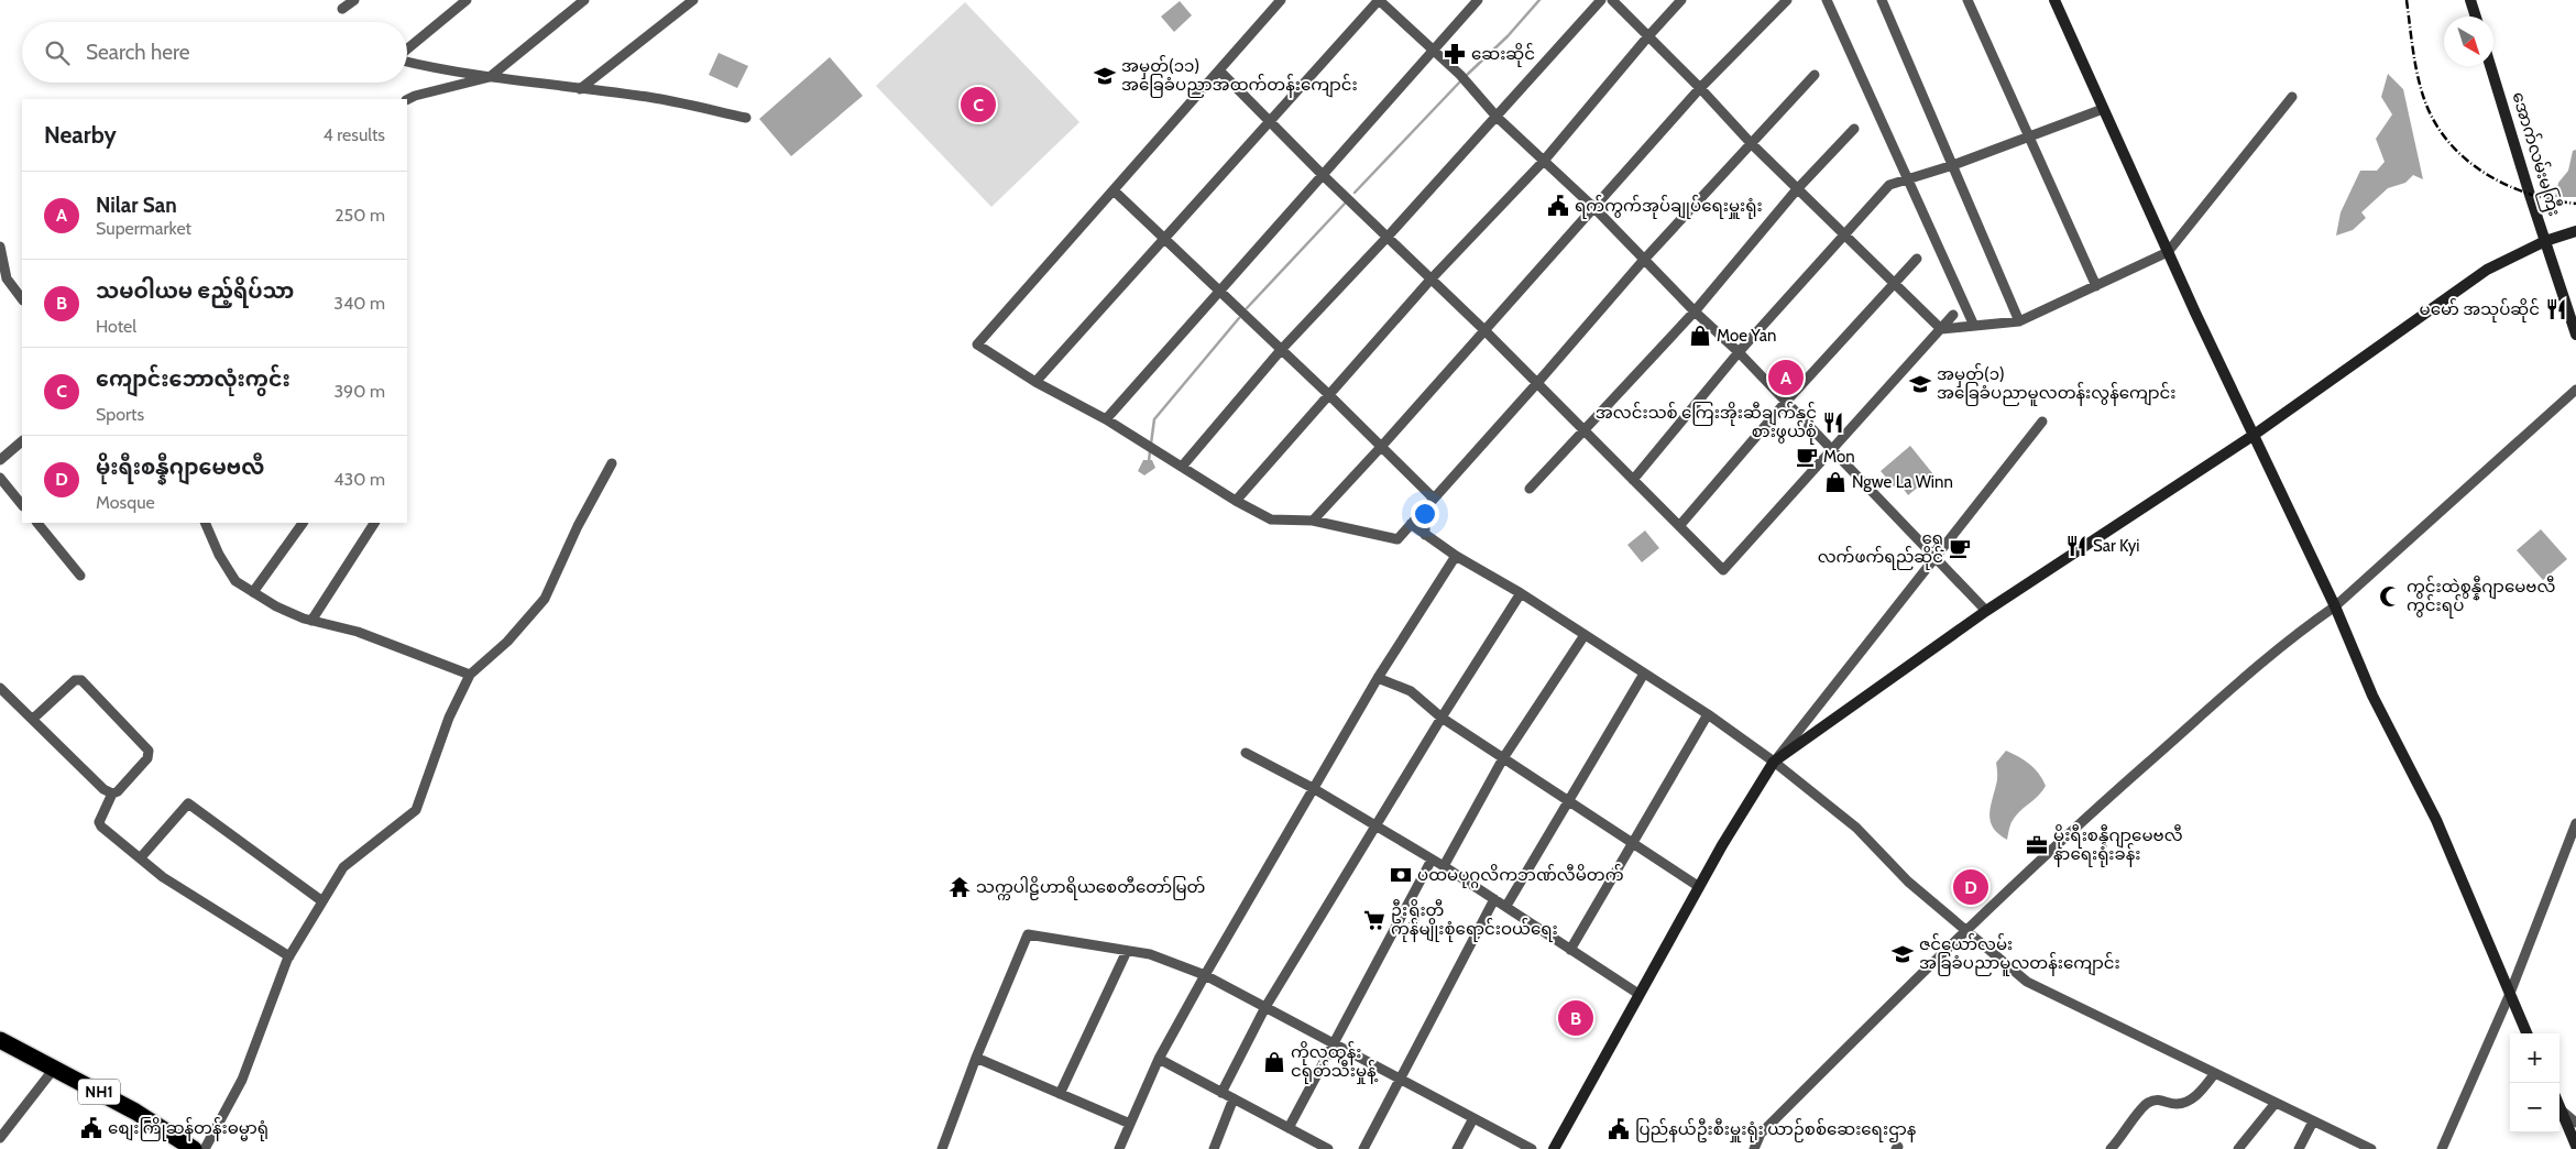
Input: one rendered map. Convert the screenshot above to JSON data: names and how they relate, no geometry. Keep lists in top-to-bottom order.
{
  "streets": {
    "highway": ["NH1"],
    "main road": ["အောက်လမ်းမကြီး"]
  },
  "places": {
    "pharmacy": ["ဆေးဆိုင်"],
    "school or university": ["အမှတ်(၁၁) အခြေခံပညာအထက်တန်းကျောင်း", "အမှတ်(၁) အခြေခံပညာမူလတန်းလွန်ကျောင်း", "ဇင်ယော်လမ်း အခြခံပညာမူလတန်းကျောင်း"],
    "public building": ["ရက်ကွက်အုပ်ချုပ်ရေးမှူးရုံး", "စျေးကြိုဆန်တန်းဓမ္မာရုံ", "ပြည်နယ်ဦးစီးမှူးရုံး ယာဉ်စစ်ဆေးရေးဌာန"],
    "restaurant": ["မမော် အသုပ်ဆိုင်", "အလင်းသစ် ကြေးအိုးဆီချက်နှင့် စားဖွယ်စုံ", "Sar Kyi"],
    "shop": ["Moe Yan", "Ngwe La Winn", "ကိုလှထွန်း ငရုတ်သီးမှုန့်"],
    "cafe": ["Mon", "ရွှေ လက်ဖက်ရည်ဆိုင်"],
    "mosque": ["ကွင်းထဲစွန္နီဂျာမေဗလီ ကွင်းရပ်"],
    "office": ["မိုးရီးစန္နီဂျာမေဗလီ နာရေးရုံးခန်း"],
    "bank": ["ပထမပုဂ္ဂလိကဘဏ်လီမိတက်"],
    "temple": ["သက္ကပါဠိဟာရိယစေတီတော်မြတ်"],
    "supermarket": ["ဦးရှိုးတီ ကုန်မျိုးစုံရောင်းဝယ်ရေး"]
  },
  "north": "bottom right",
  "page": {
    "search": "Search here",
    "pins": [
      "C",
      "A",
      "D",
      "B"
    ],
    "heading": ["Nearby", "4 results"],
    "list": [
      {
        "mark": "A",
        "name": "Nilar San",
        "note": "Supermarket",
        "value": "250 m"
      },
      {
        "mark": "B",
        "name": "သမဝါယမ ဧည့်ရိပ်သာ",
        "note": "Hotel",
        "value": "340 m"
      },
      {
        "mark": "C",
        "name": "ကျောင်းဘောလုံးကွင်း",
        "note": "Sports",
        "value": "390 m"
      },
      {
        "mark": "D",
        "name": "မိုးရီးစန္နီဂျာမေဗလီ",
        "note": "Mosque",
        "value": "430 m"
      }
    ],
    "map_buttons": ["+", "−"]
  }
}
